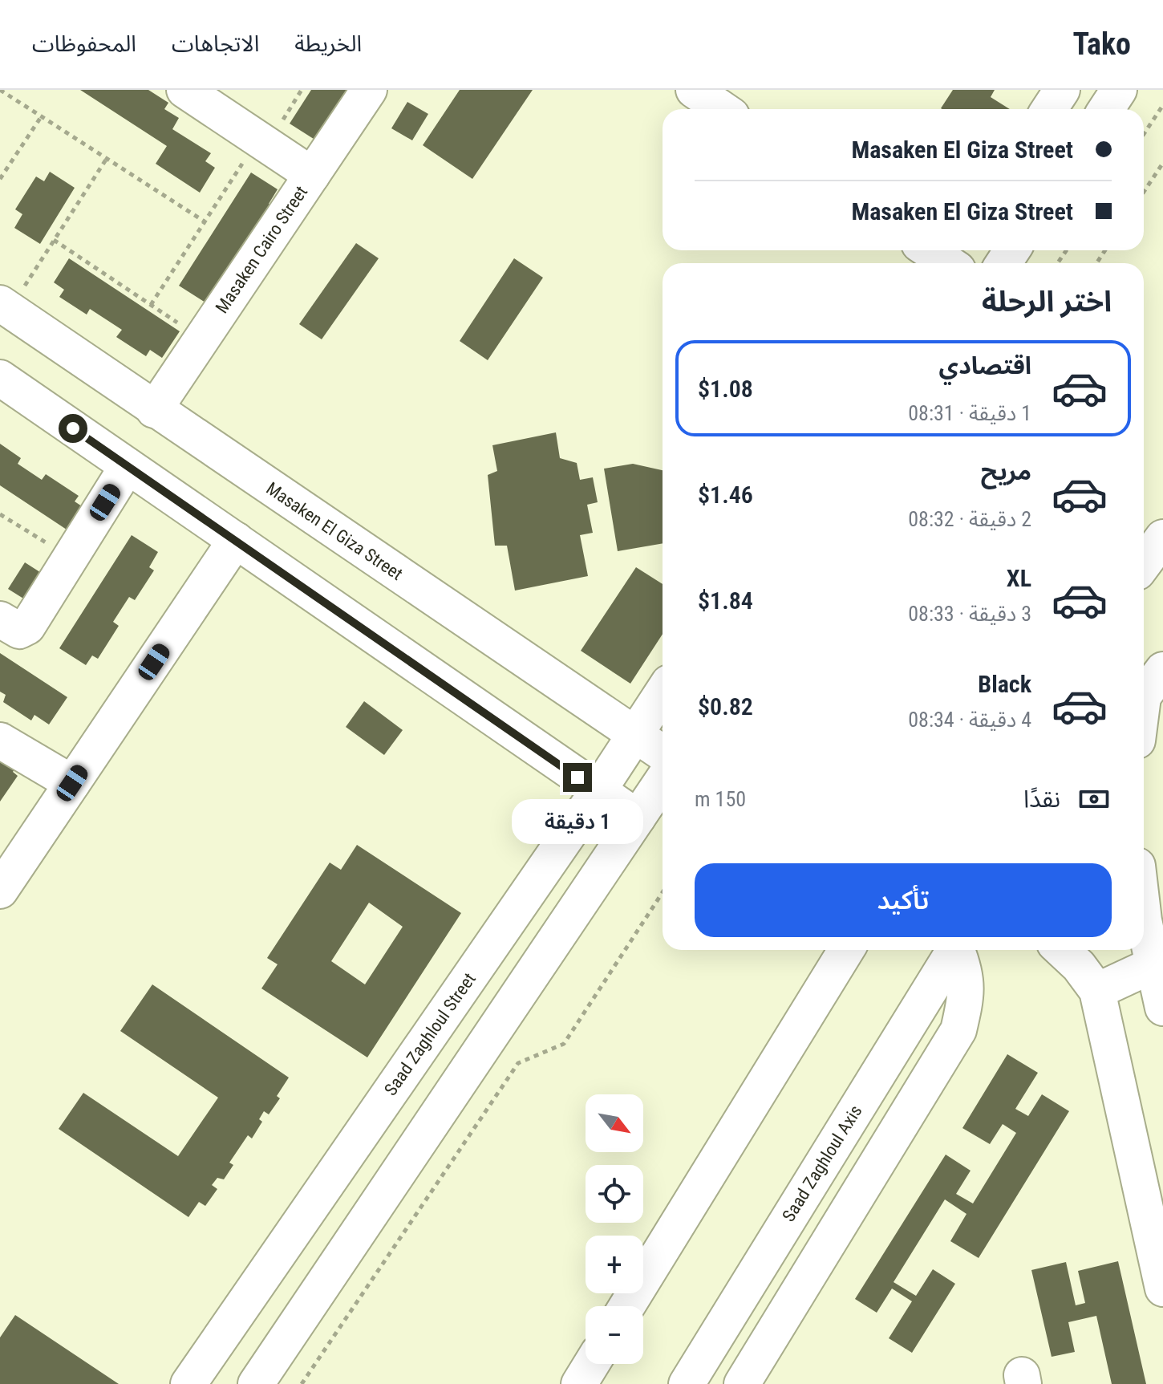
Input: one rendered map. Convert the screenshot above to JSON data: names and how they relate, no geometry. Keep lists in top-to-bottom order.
{
  "streets": {
    "street": [
      "Masaken Cairo Street",
      "Masaken El Giza Street",
      "Saad Zaghloul Street",
      "Saad Zaghloul Axis"
    ]
  },
  "crossings": [
    ["Masaken Cairo Street", "Masaken El Giza Street"],
    ["Masaken El Giza Street", "Saad Zaghloul Street"]
  ],
  "north": "bottom right",
  "page": {
    "header": "Tako",
    "nav": ["الخريطة", "الاتجاهات", "المحفوظات"],
    "banner": ["Masaken El Giza Street", "Masaken El Giza Street"],
    "heading": "اختر الرحلة",
    "list": [
      {
        "name": "اقتصادي",
        "note": "1 دقيقة · 08:31",
        "value": "$1.08"
      },
      {
        "name": "مريح",
        "note": "2 دقيقة · 08:32",
        "value": "$1.46"
      },
      {
        "name": "XL",
        "note": "3 دقيقة · 08:33",
        "value": "$1.84"
      },
      {
        "name": "Black",
        "note": "4 دقيقة · 08:34",
        "value": "$0.82"
      }
    ],
    "pay": ["نقدًا", "150 m"],
    "bubble": "1 دقيقة",
    "buttons": "تأكيد",
    "map_buttons": ["+", "−"]
  }
}
